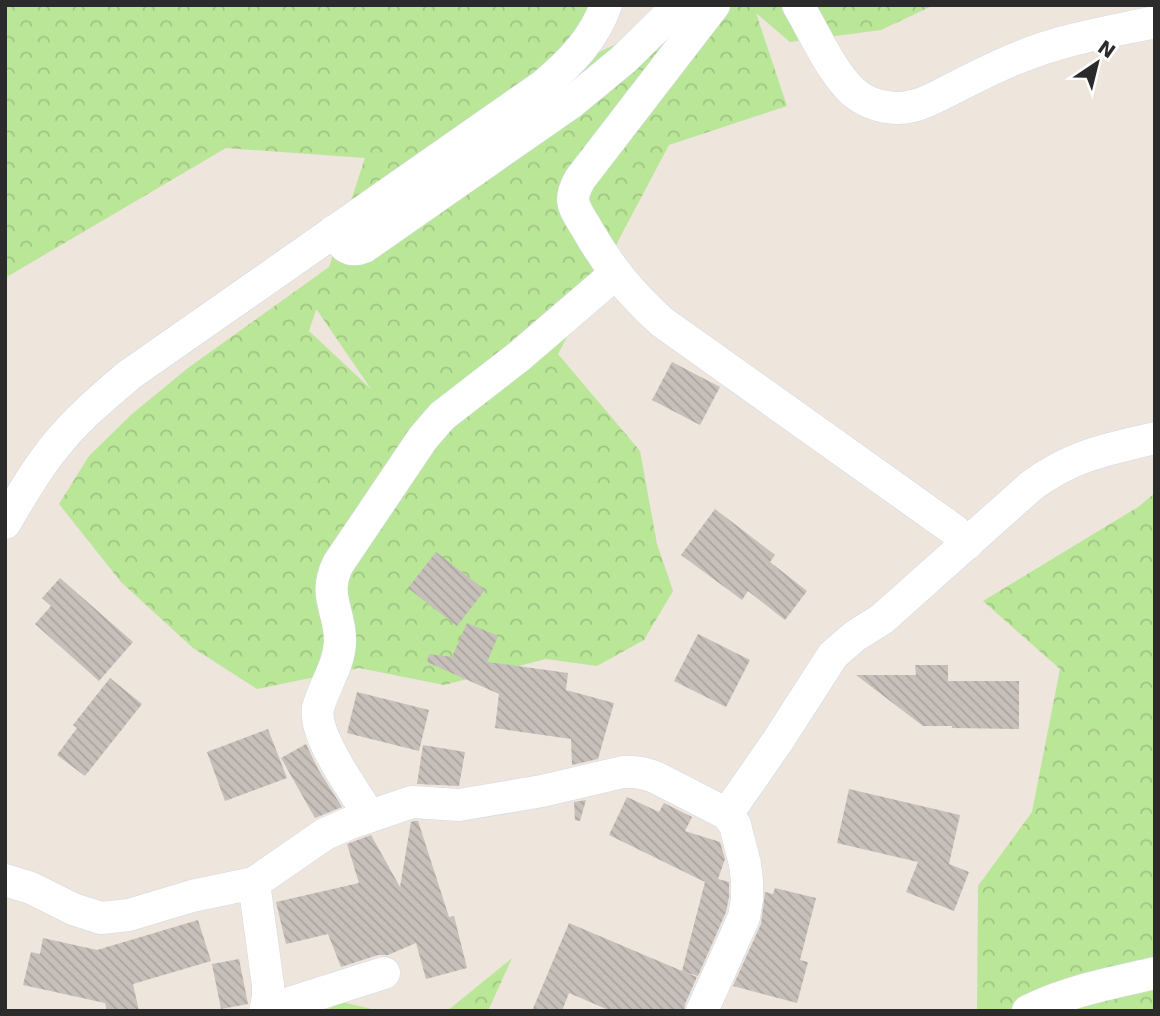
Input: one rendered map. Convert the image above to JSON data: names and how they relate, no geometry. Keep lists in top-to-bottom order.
{
  "north": "top right"
}
